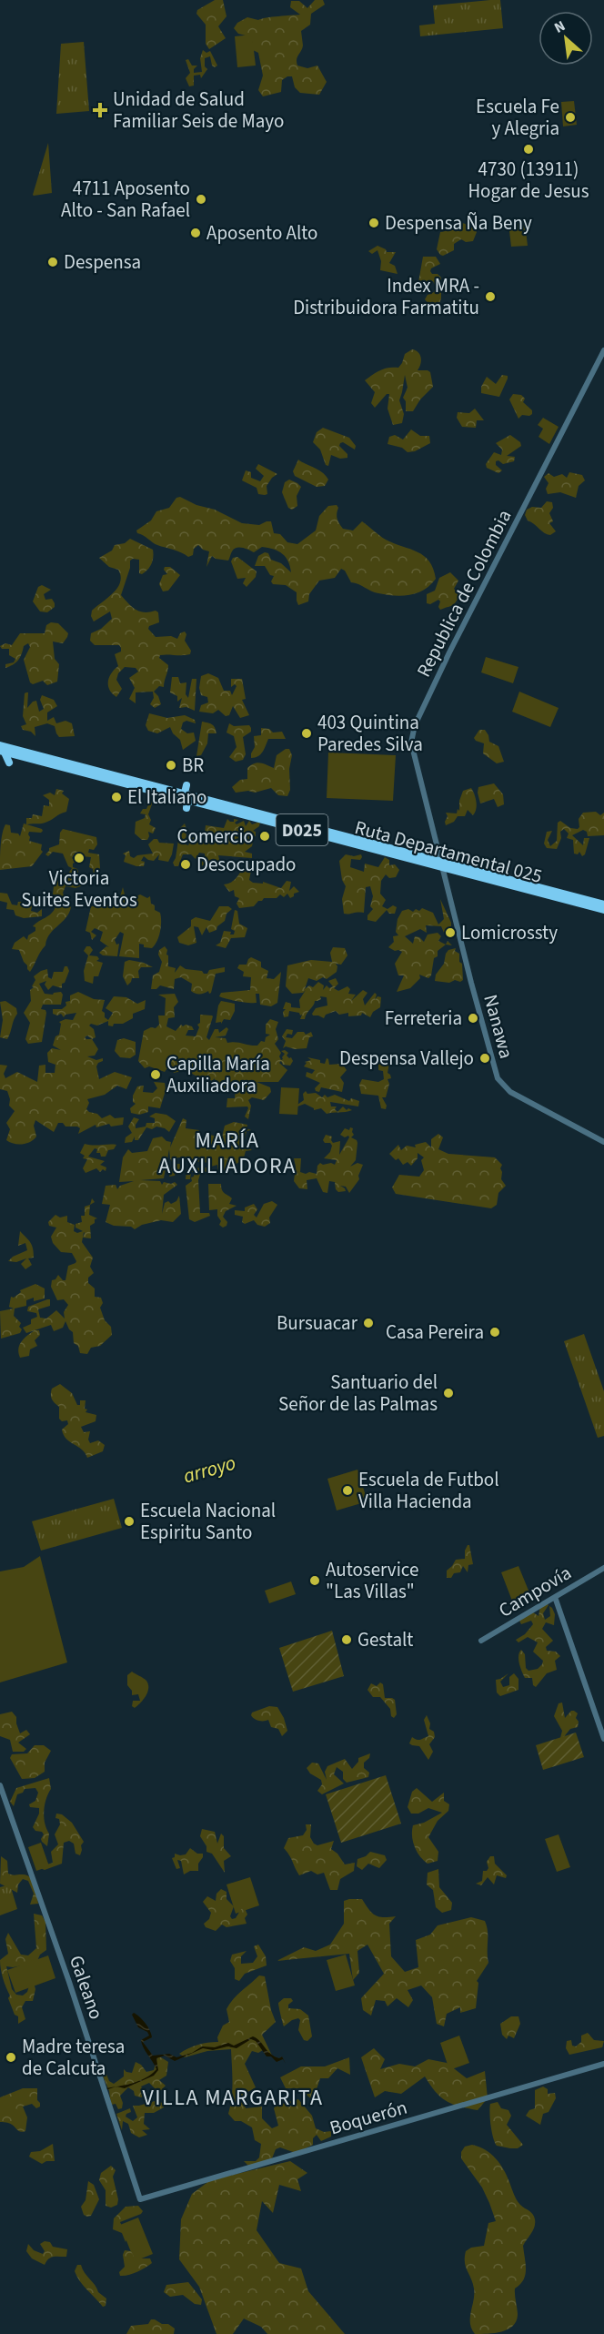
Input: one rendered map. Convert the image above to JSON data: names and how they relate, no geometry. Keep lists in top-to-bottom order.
{
  "streets": {
    "highway": ["D025", "Ruta Departamental 025"],
    "street": [
      "Republica de Colombia",
      "Nanawa",
      "Campovía",
      "Galeano",
      "Boquerón"
    ]
  },
  "crossings": [
    ["Republica de Colombia", "Ruta Departamental 025"],
    ["Republica de Colombia", "Nanawa"],
    ["Ruta Departamental 025", "Nanawa"],
    ["Galeano", "Boquerón"]
  ],
  "districts": ["MARÍA AUXILIADORA", "VILLA MARGARITA"],
  "water": ["arroyo"],
  "places": {
    "health": ["Unidad de Salud Familiar Seis de Mayo"],
    "other": [
      "Escuela Fe y Alegria",
      "4730 (13911) Hogar de Jesus",
      "4711 Aposento Alto - San Rafael",
      "Despensa Ña Beny",
      "Aposento Alto",
      "Despensa",
      "Index MRA - Distribuidora Farmatitu",
      "403 Quintina Paredes Silva",
      "BR",
      "El Italiano",
      "Comercio",
      "Victoria Suites Eventos",
      "Desocupado",
      "Lomicrossty",
      "Ferreteria",
      "Despensa Vallejo",
      "Capilla María Auxiliadora",
      "Bursuacar",
      "Casa Pereira",
      "Santuario del Señor de las Palmas",
      "Escuela de Futbol Villa Hacienda",
      "Escuela Nacional Espiritu Santo",
      "Autoservice \"Las Villas\"",
      "Gestalt",
      "Madre teresa de Calcuta"
    ]
  },
  "north": "top left"
}
